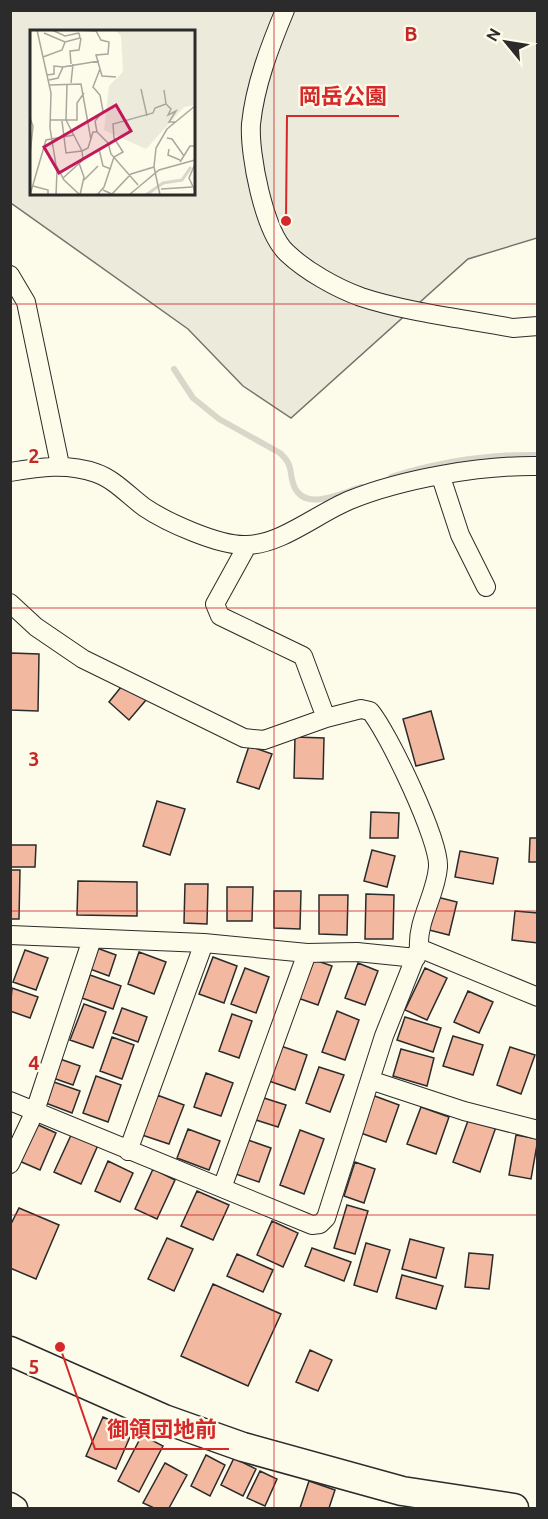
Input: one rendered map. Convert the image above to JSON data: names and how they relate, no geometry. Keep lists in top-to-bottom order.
{
  "places": ["岡岳公園", "御領団地前"],
  "north": "top left",
  "grid": {
    "columns": ["B"],
    "rows": [
      "2",
      "3",
      "4",
      "5"
    ]
  }
}
